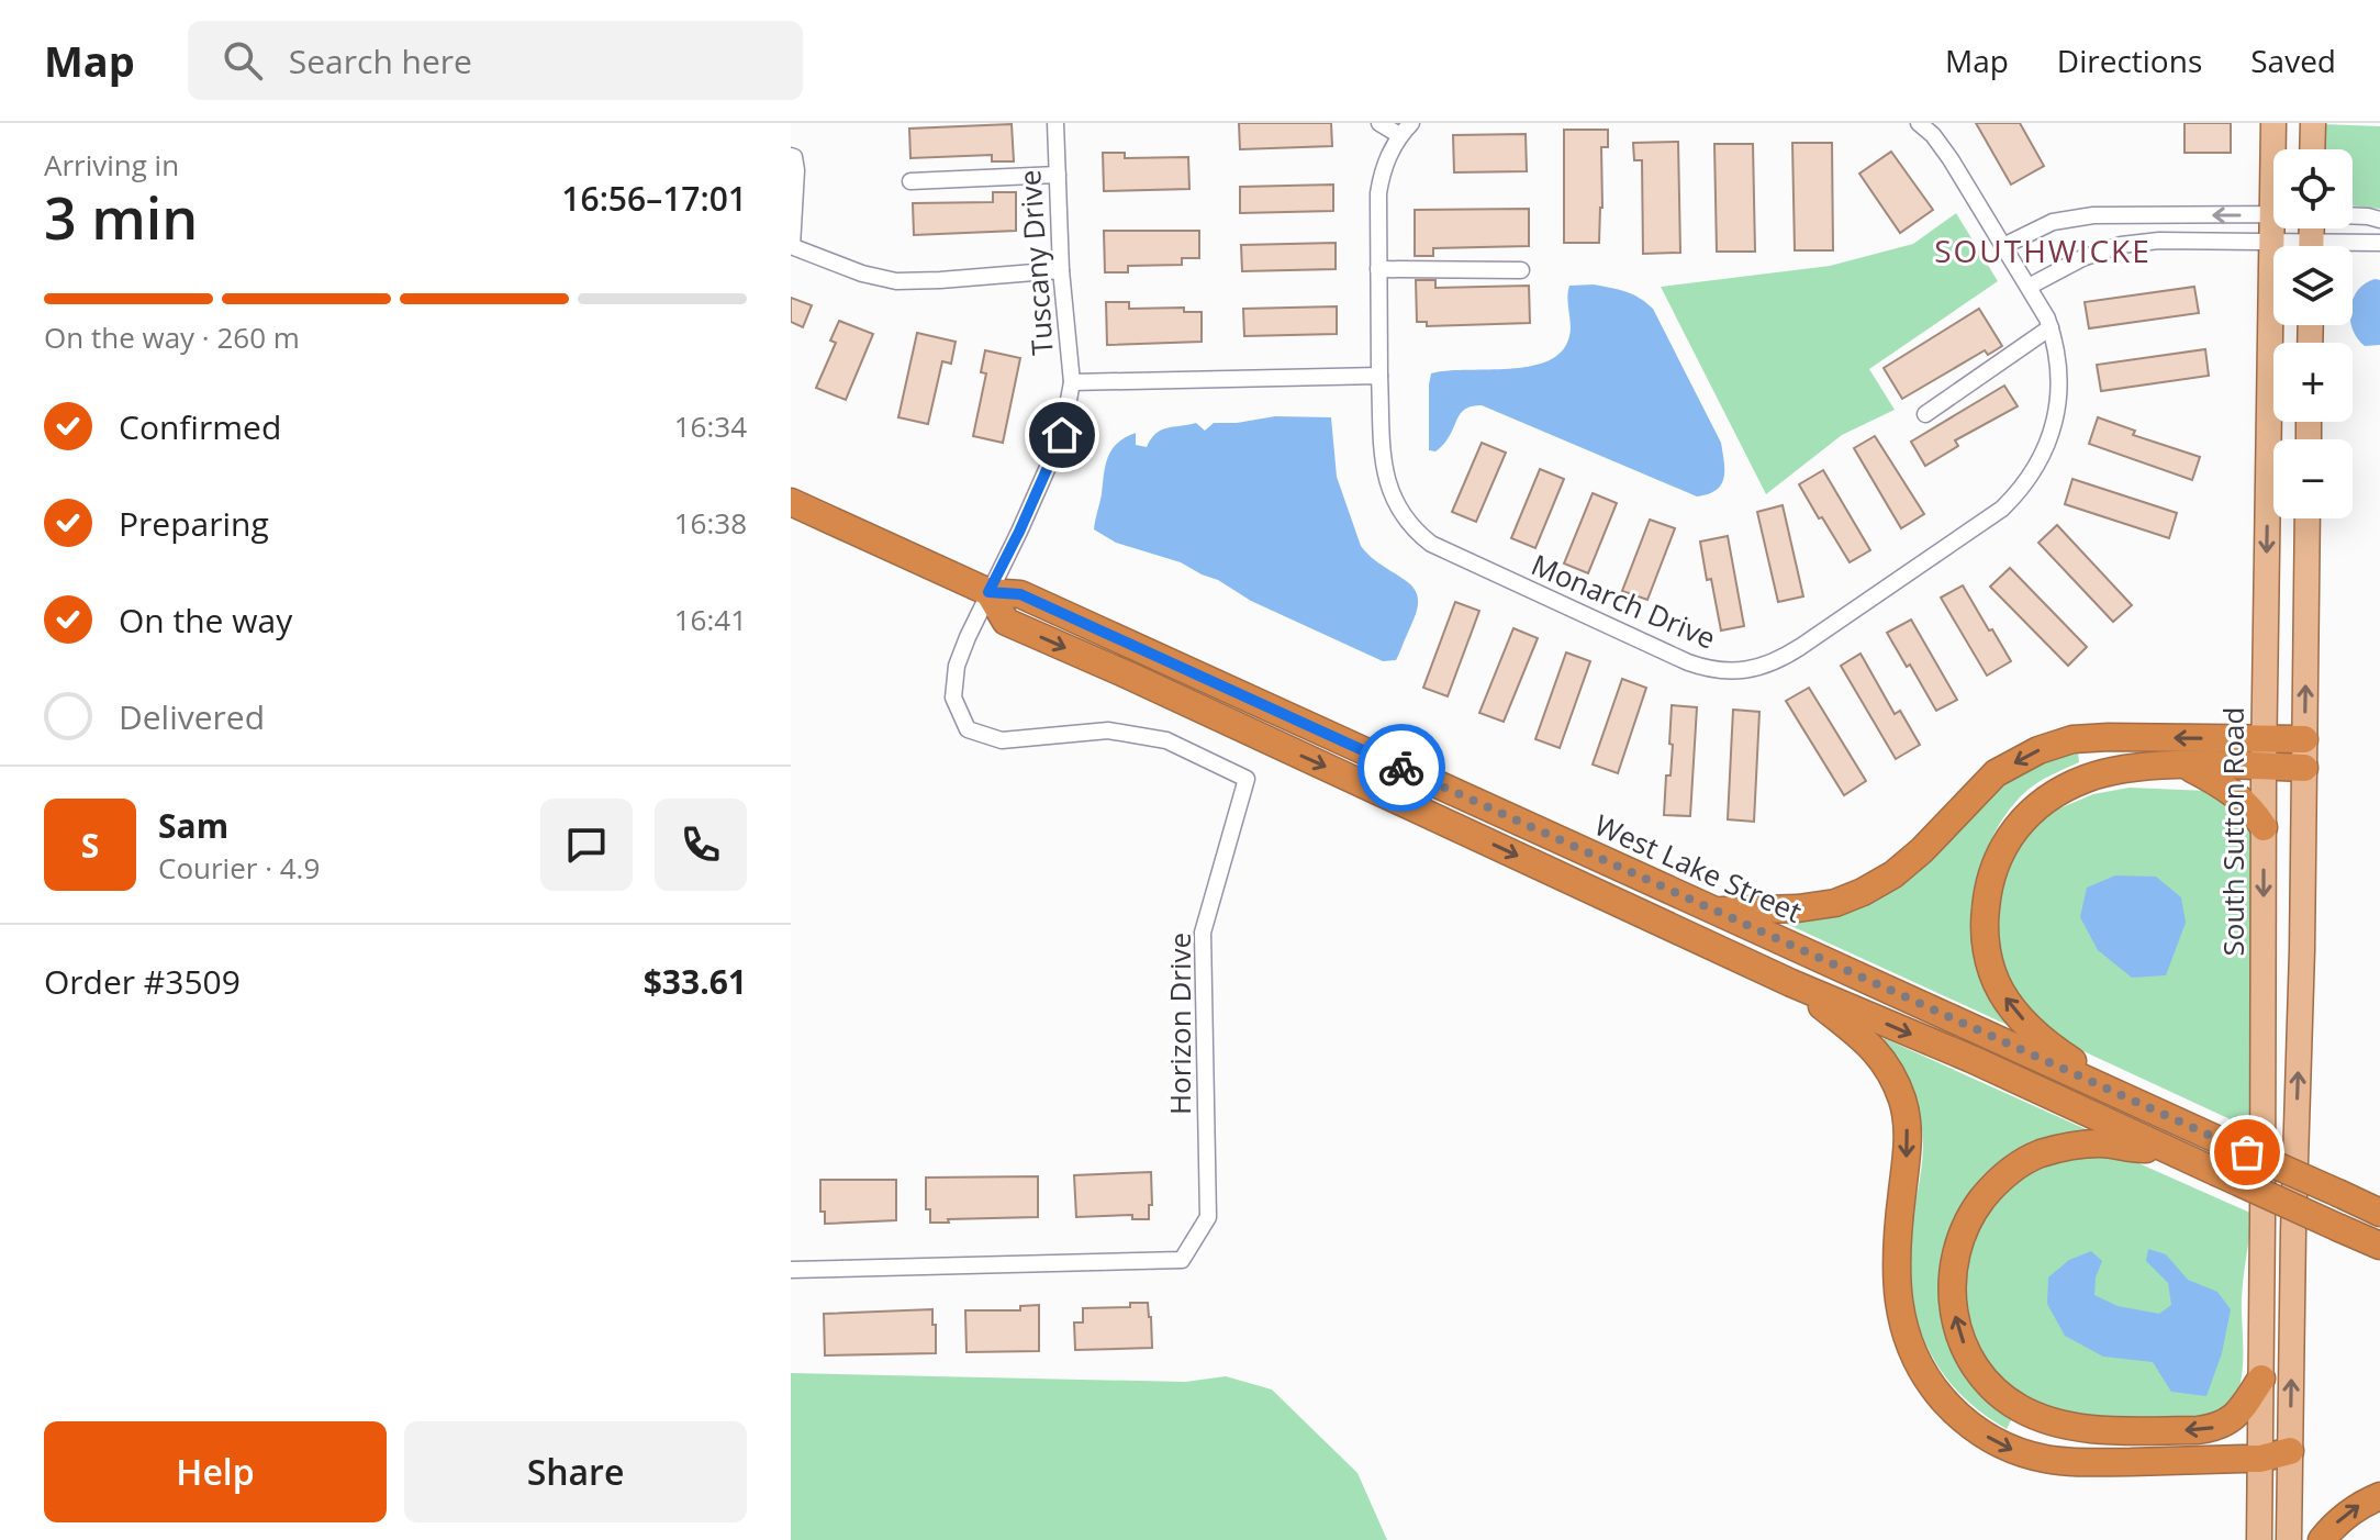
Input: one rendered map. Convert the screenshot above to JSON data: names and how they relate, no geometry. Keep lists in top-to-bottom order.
{
  "streets": {
    "highway": ["West Lake Street"],
    "main road": ["South Sutton Road"],
    "street": ["Tuscany Drive", "Monarch Drive", "Horizon Drive"]
  },
  "crossings": [
    ["Tuscany Drive", "West Lake Street"],
    ["Tuscany Drive", "Horizon Drive"],
    ["West Lake Street", "Horizon Drive"]
  ],
  "districts": ["SOUTHWICKE"],
  "page": {
    "header": "Map",
    "search": "Search here",
    "nav": ["Map", "Directions", "Saved"],
    "heading": ["3 min", "Arriving in", "16:56–17:01"],
    "panel": [
      "Sam",
      "Courier · 4.9",
      "Order #3509",
      "$33.61"
    ],
    "map_buttons": ["+", "−"],
    "bar": "On the way · 260 m",
    "list": [
      ["Confirmed", "16:34"],
      ["Preparing", "16:38"],
      ["On the way", "16:41"],
      "Delivered"
    ],
    "round": "S",
    "buttons": ["Help", "Share"]
  }
}
